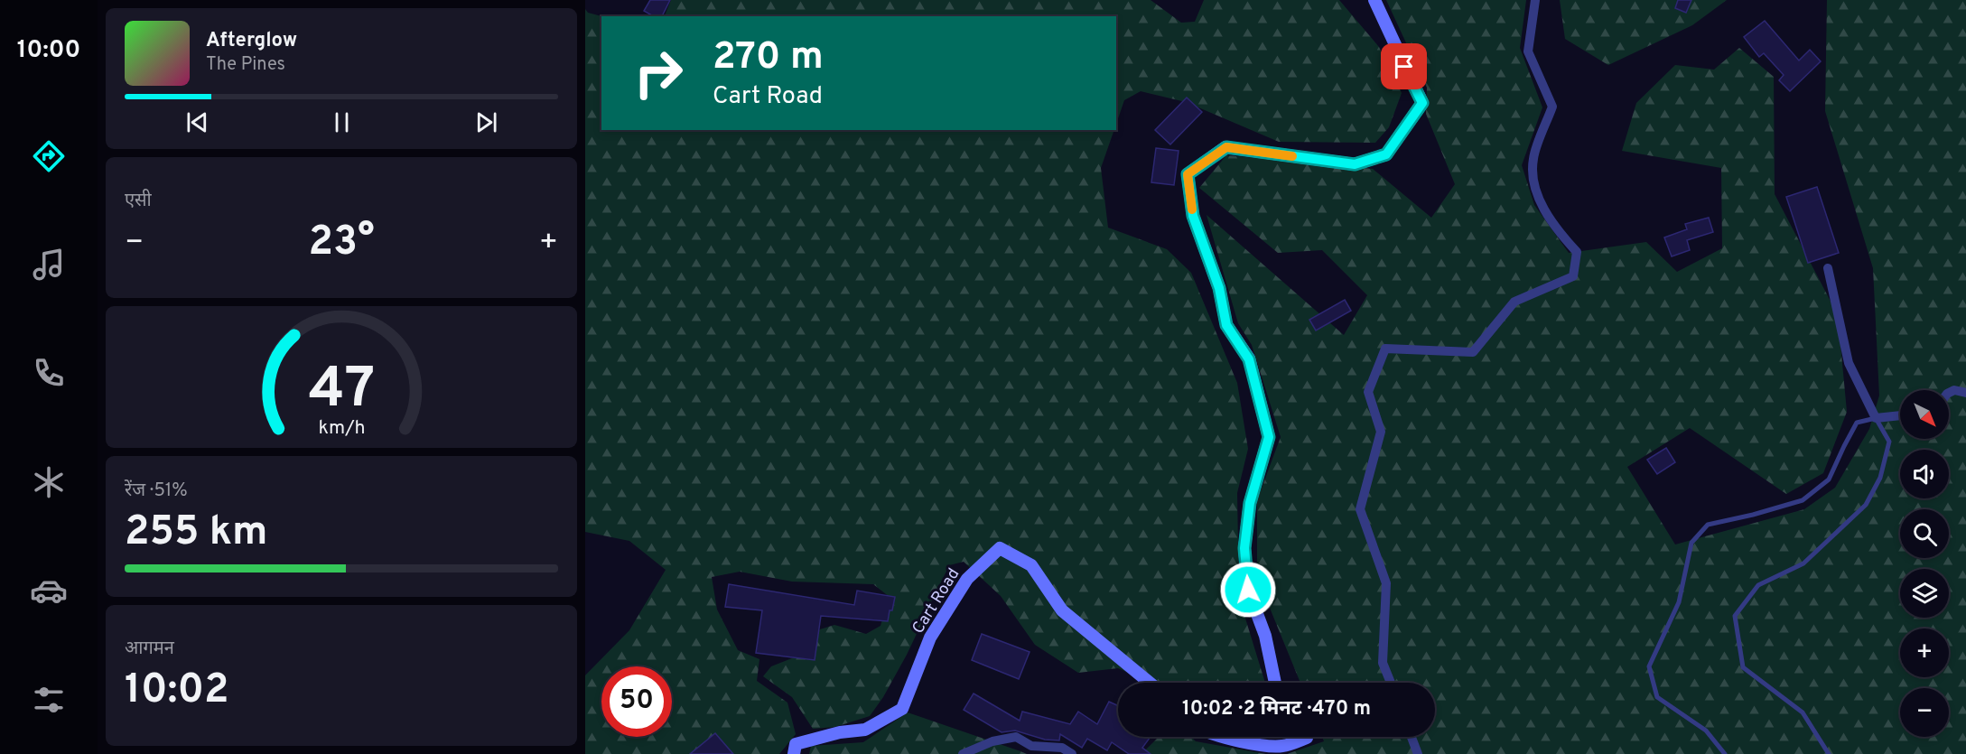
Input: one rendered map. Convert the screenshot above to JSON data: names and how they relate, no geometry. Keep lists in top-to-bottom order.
{
  "streets": {
    "main road": ["Cart Road"]
  },
  "north": "bottom right",
  "page": {
    "tabs": "10:00",
    "turn": ["270 m", "Cart Road"],
    "song": ["Afterglow", "The Pines"],
    "tile": [
      "एसी",
      ["रेंज · 51%", "255 km"],
      ["आगमन", "10:02"]
    ],
    "heat": ["−", "23°", "+"],
    "map_buttons": ["+", "−"],
    "limit": "50",
    "trip": "10:02 · 2 मिनट · 470 m",
    "gauge": ["47", "km/h"]
  }
}
